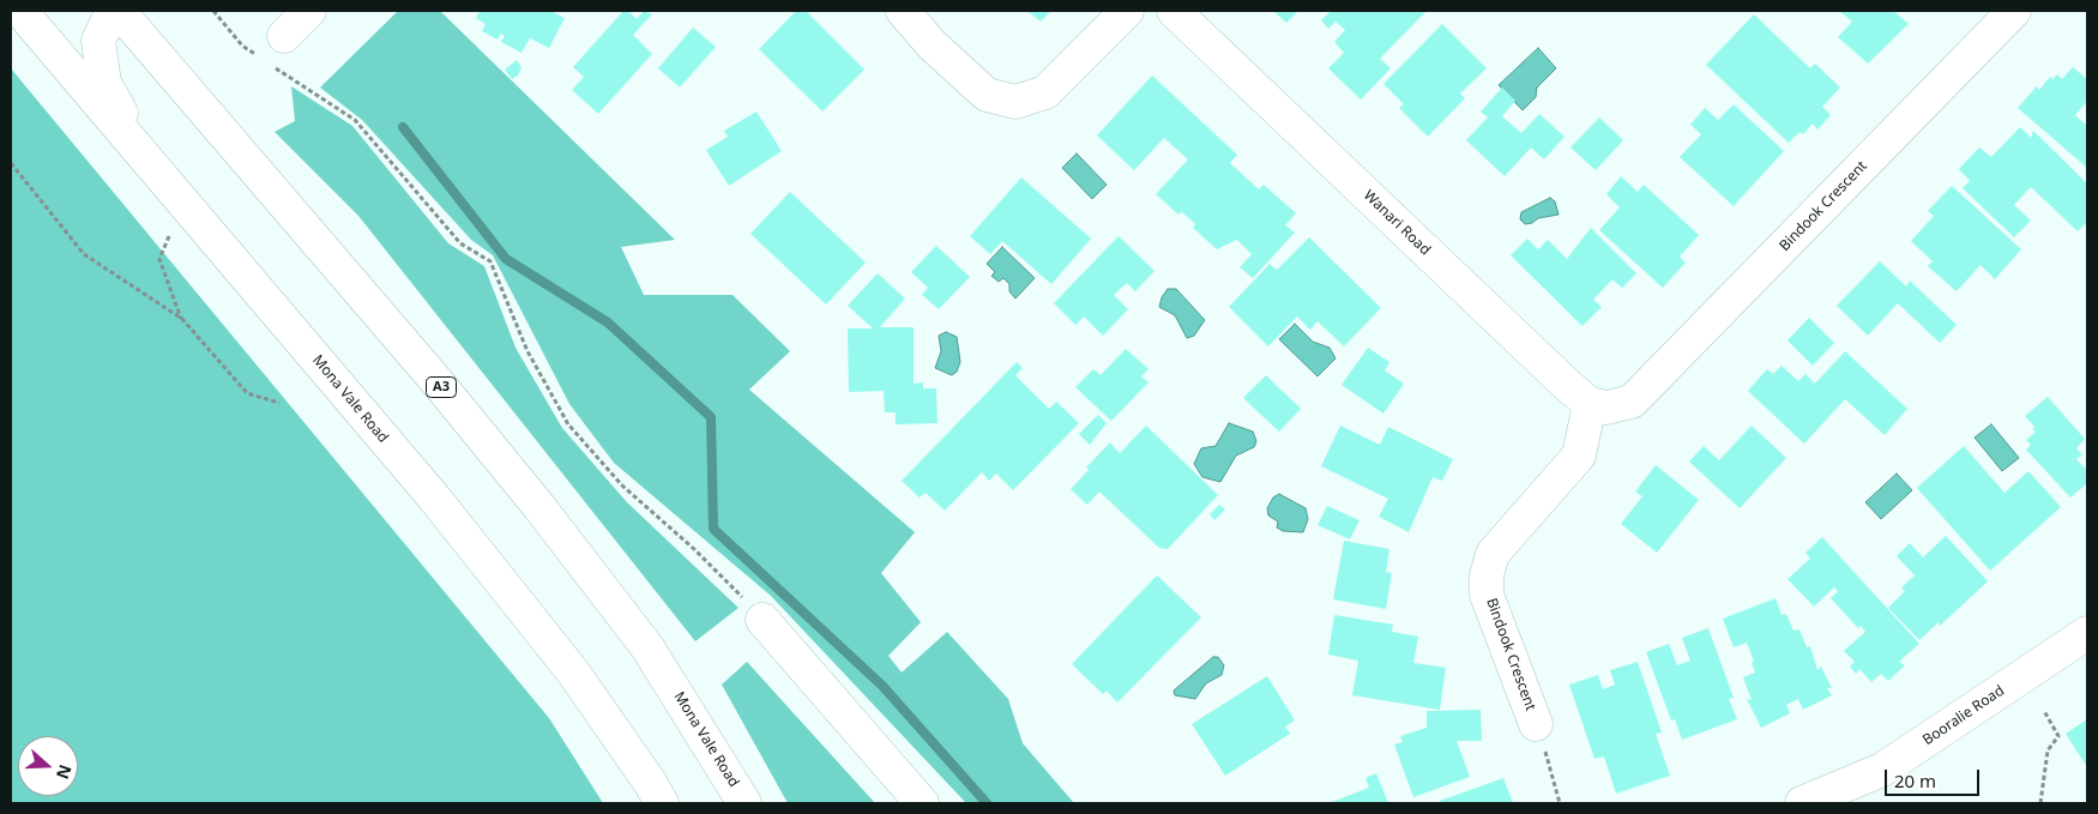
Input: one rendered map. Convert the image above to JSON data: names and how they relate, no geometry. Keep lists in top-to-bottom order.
{
  "streets": {
    "main road": [
      "Bindook Crescent",
      "Wanari Road",
      "A3",
      "Mona Vale Road",
      "Booralie Road"
    ]
  },
  "crossings": [
    ["Bindook Crescent", "Wanari Road"]
  ],
  "scale_bar": "20 m",
  "north": "right"
}
